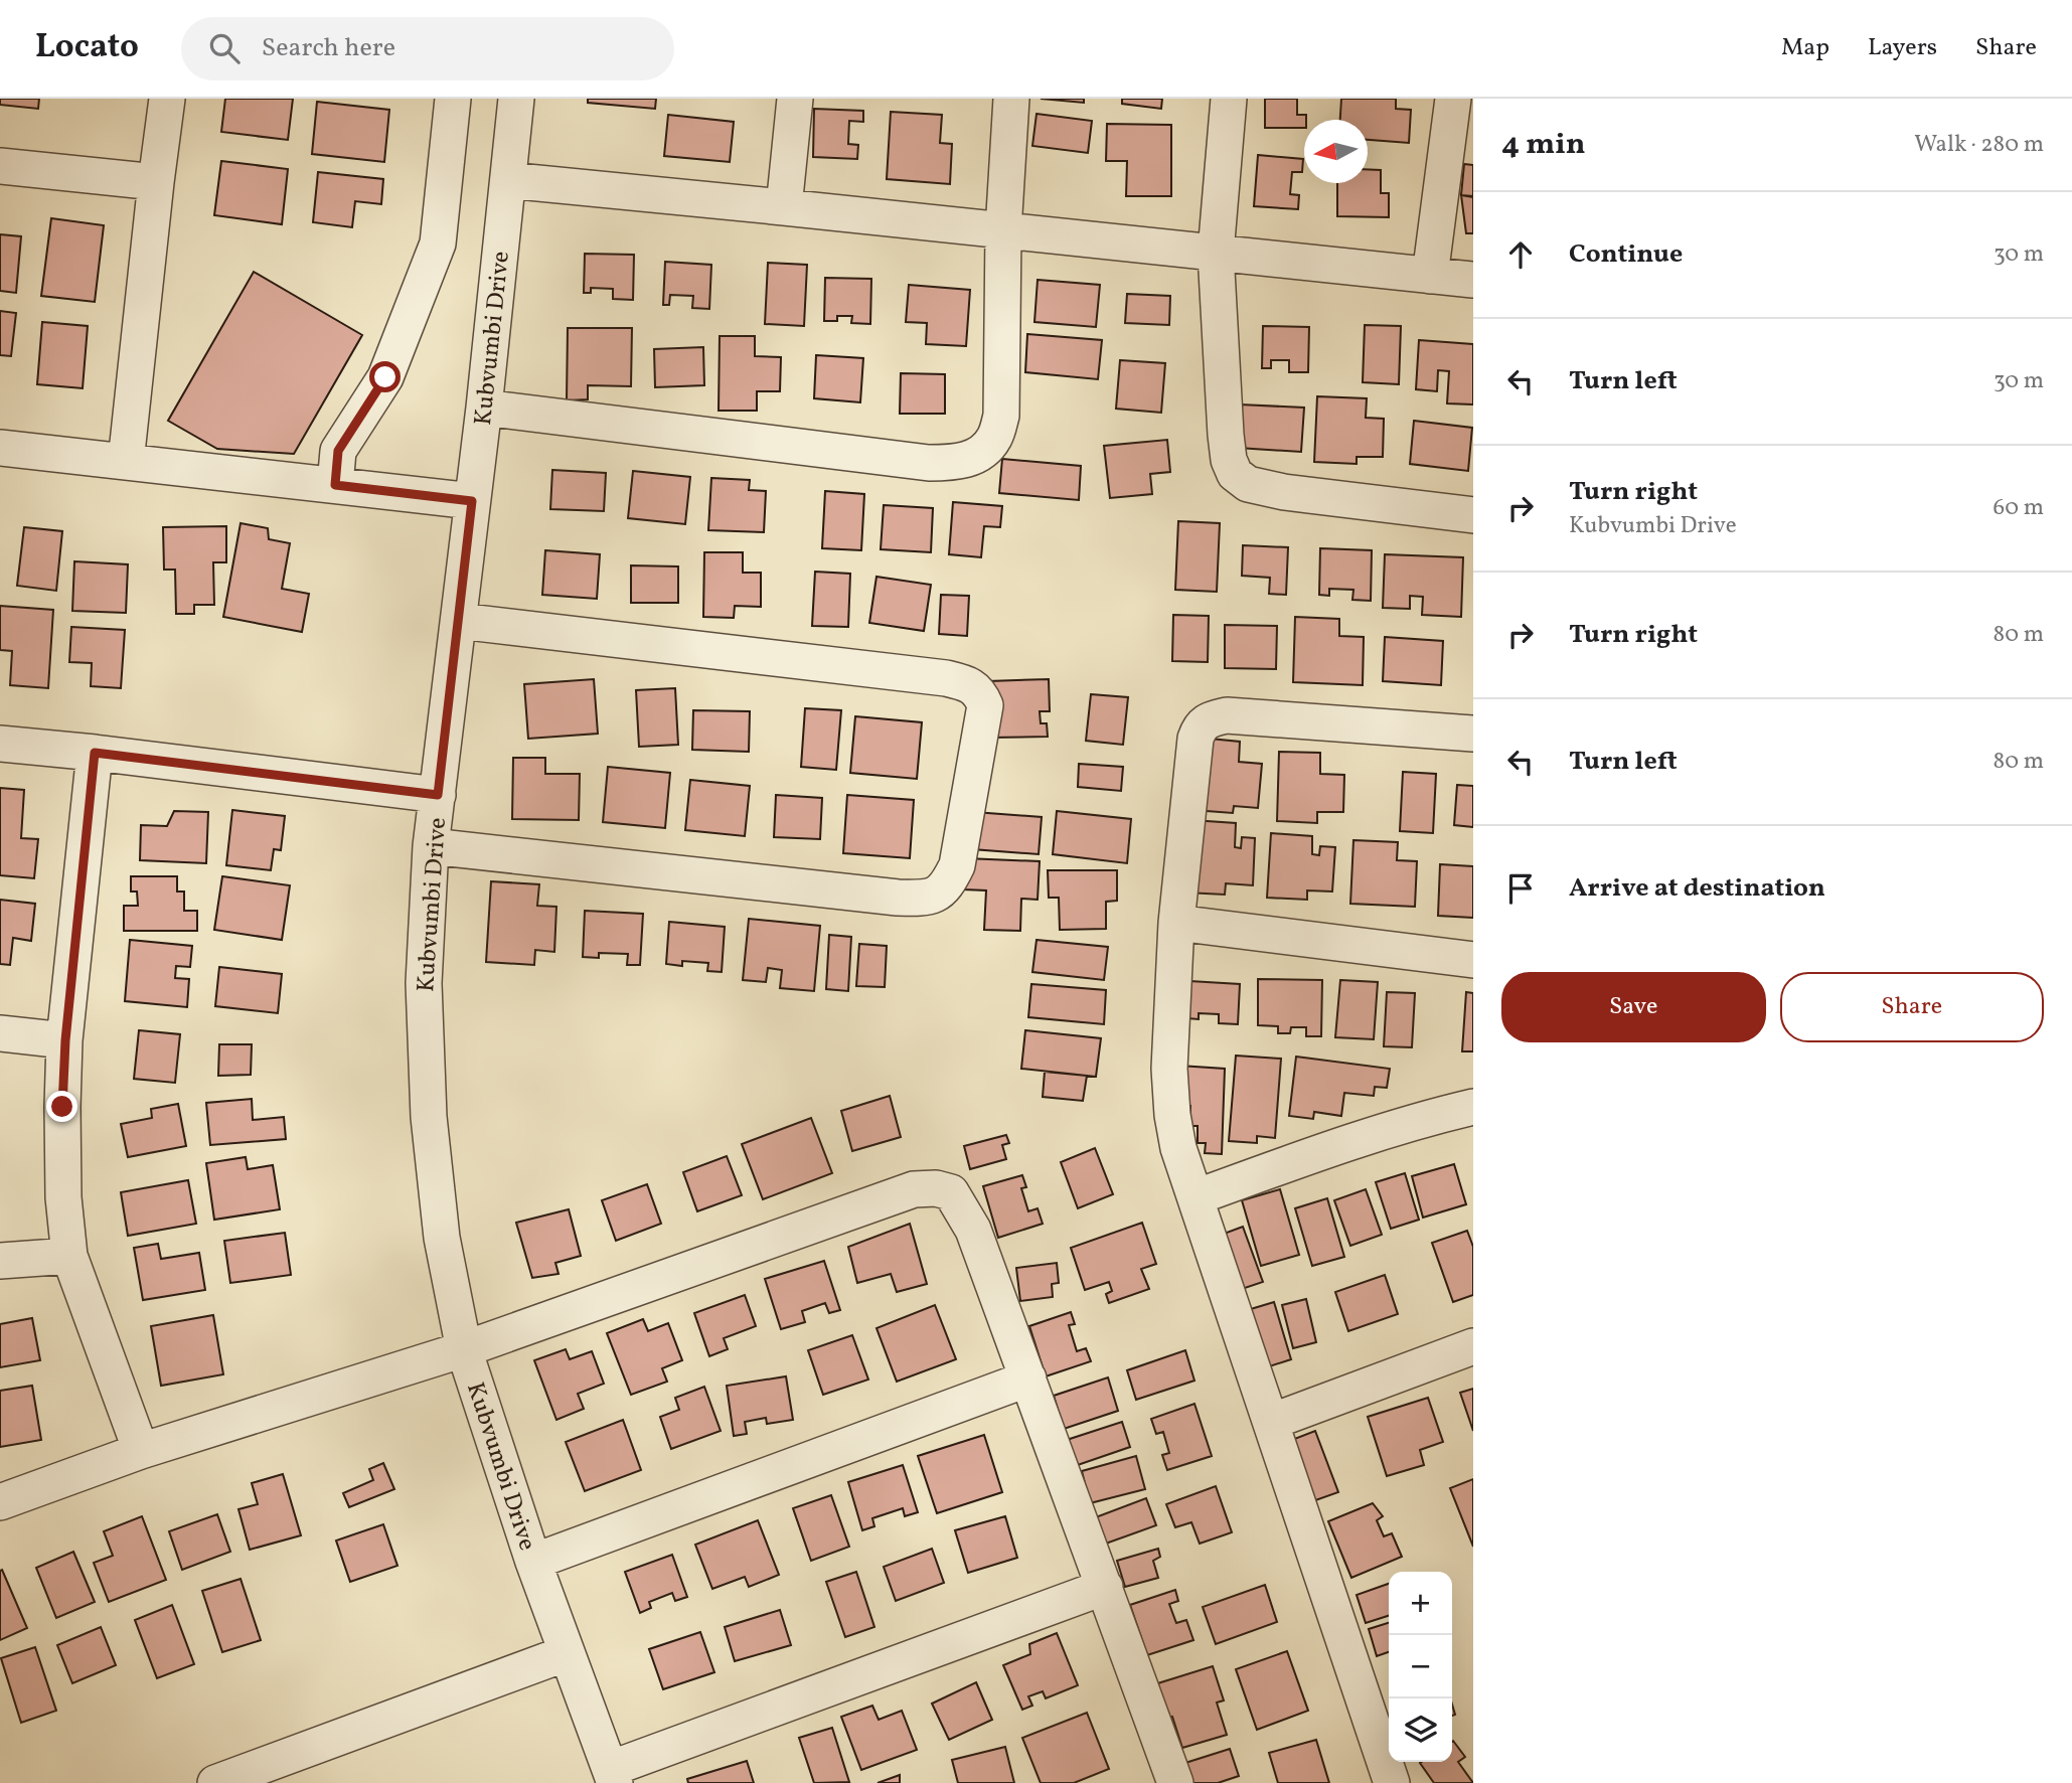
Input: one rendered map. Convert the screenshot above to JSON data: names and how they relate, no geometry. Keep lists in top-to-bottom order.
{
  "streets": {
    "street": ["Kubvumbi Drive"]
  },
  "north": "left",
  "page": {
    "header": "Locato",
    "search": "Search here",
    "nav": ["Map", "Layers", "Share"],
    "heading": ["4 min", "Walk · 280 m"],
    "list": [
      ["Continue", "30 m"],
      ["Turn left", "30 m"],
      ["Turn right", "Kubvumbi Drive", "60 m"],
      ["Turn right", "80 m"],
      ["Turn left", "80 m"],
      "Arrive at destination"
    ],
    "buttons": ["Save", "Share"],
    "map_buttons": ["+", "−"]
  }
}
